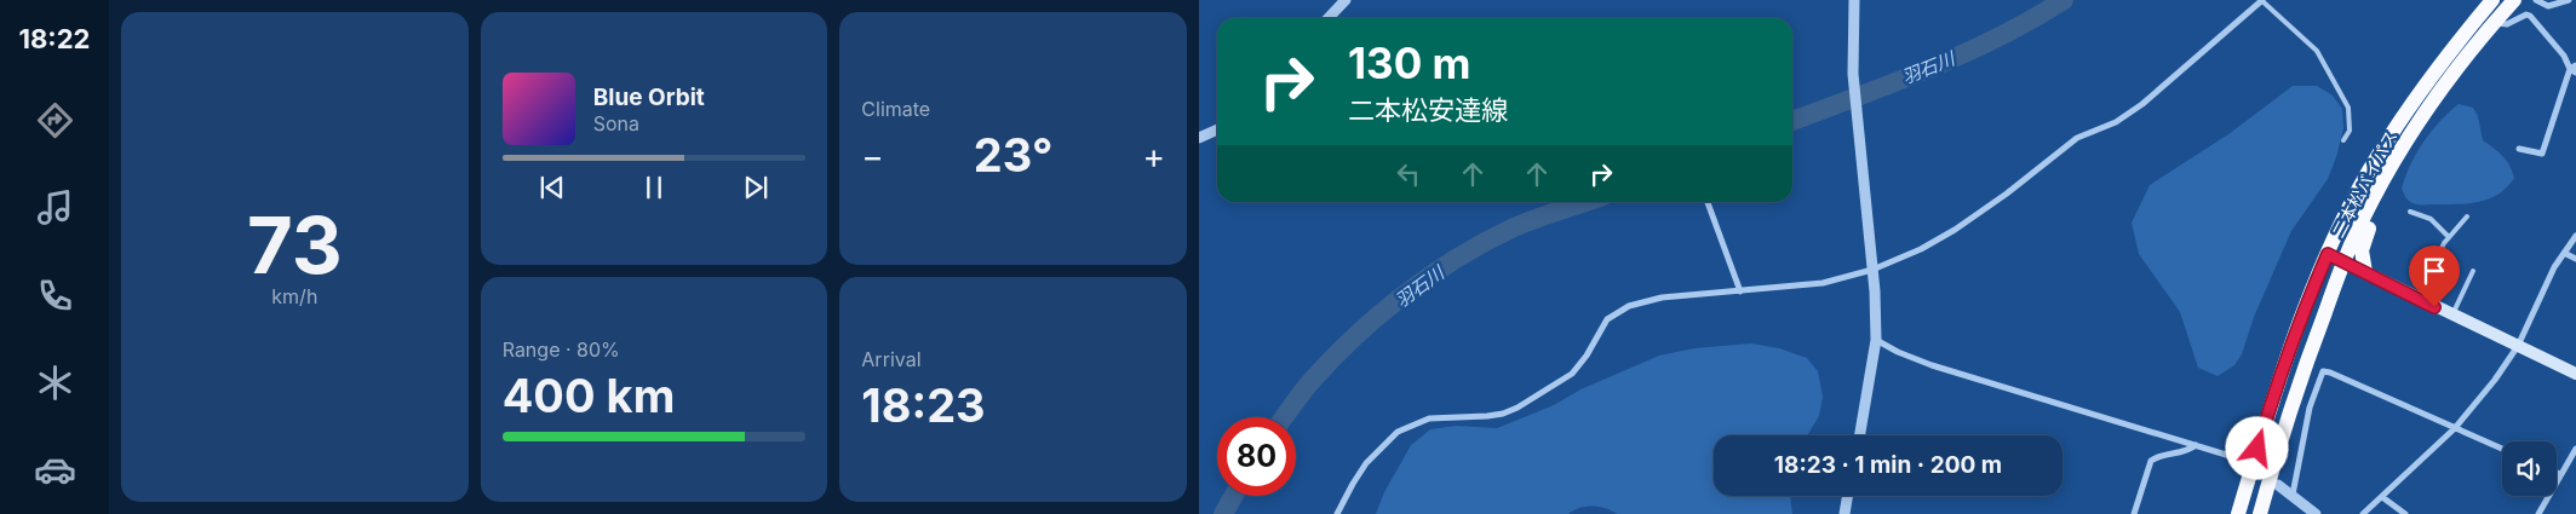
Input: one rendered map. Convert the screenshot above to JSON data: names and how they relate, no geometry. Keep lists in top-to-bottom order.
{
  "streets": {
    "highway": ["二本松バイパス"]
  },
  "water": ["羽石川"],
  "page": {
    "tabs": "18:22",
    "tile": [
      ["73", "km/h"],
      "Climate",
      ["Range · 80%", "400 km"],
      ["Arrival", "18:23"]
    ],
    "turn": ["130 m", "二本松安達線"],
    "song": ["Blue Orbit", "Sona"],
    "heat": ["−", "23°", "+"],
    "limit": "80",
    "trip": "18:23 · 1 min · 200 m"
  }
}
